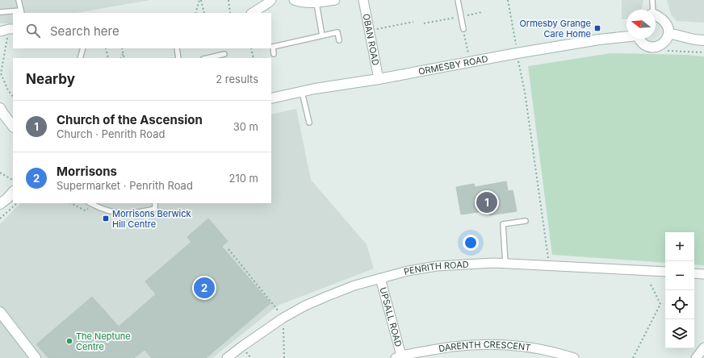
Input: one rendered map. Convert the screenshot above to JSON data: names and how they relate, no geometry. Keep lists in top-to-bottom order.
{
  "streets": {
    "street": [
      "OBAN ROAD",
      "ORMESBY ROAD",
      "PENRITH ROAD",
      "UPSALL ROAD",
      "DARENTH CRESCENT"
    ]
  },
  "crossings": [
    ["OBAN ROAD", "ORMESBY ROAD"],
    ["PENRITH ROAD", "UPSALL ROAD"],
    ["UPSALL ROAD", "DARENTH CRESCENT"]
  ],
  "places": {
    "transit": ["Ormesby Grange Care Home", "Morrisons Berwick Hill Centre"],
    "other": ["The Neptune Centre"]
  },
  "north": "left",
  "page": {
    "search": "Search here",
    "heading": ["Nearby", "2 results"],
    "list": [
      {
        "mark": "1",
        "name": "Church of the Ascension",
        "note": "Church · Penrith Road",
        "value": "30 m"
      },
      {
        "mark": "2",
        "name": "Morrisons",
        "note": "Supermarket · Penrith Road",
        "value": "210 m"
      }
    ],
    "pins": ["1", "2"],
    "map_buttons": ["+", "−"]
  }
}
